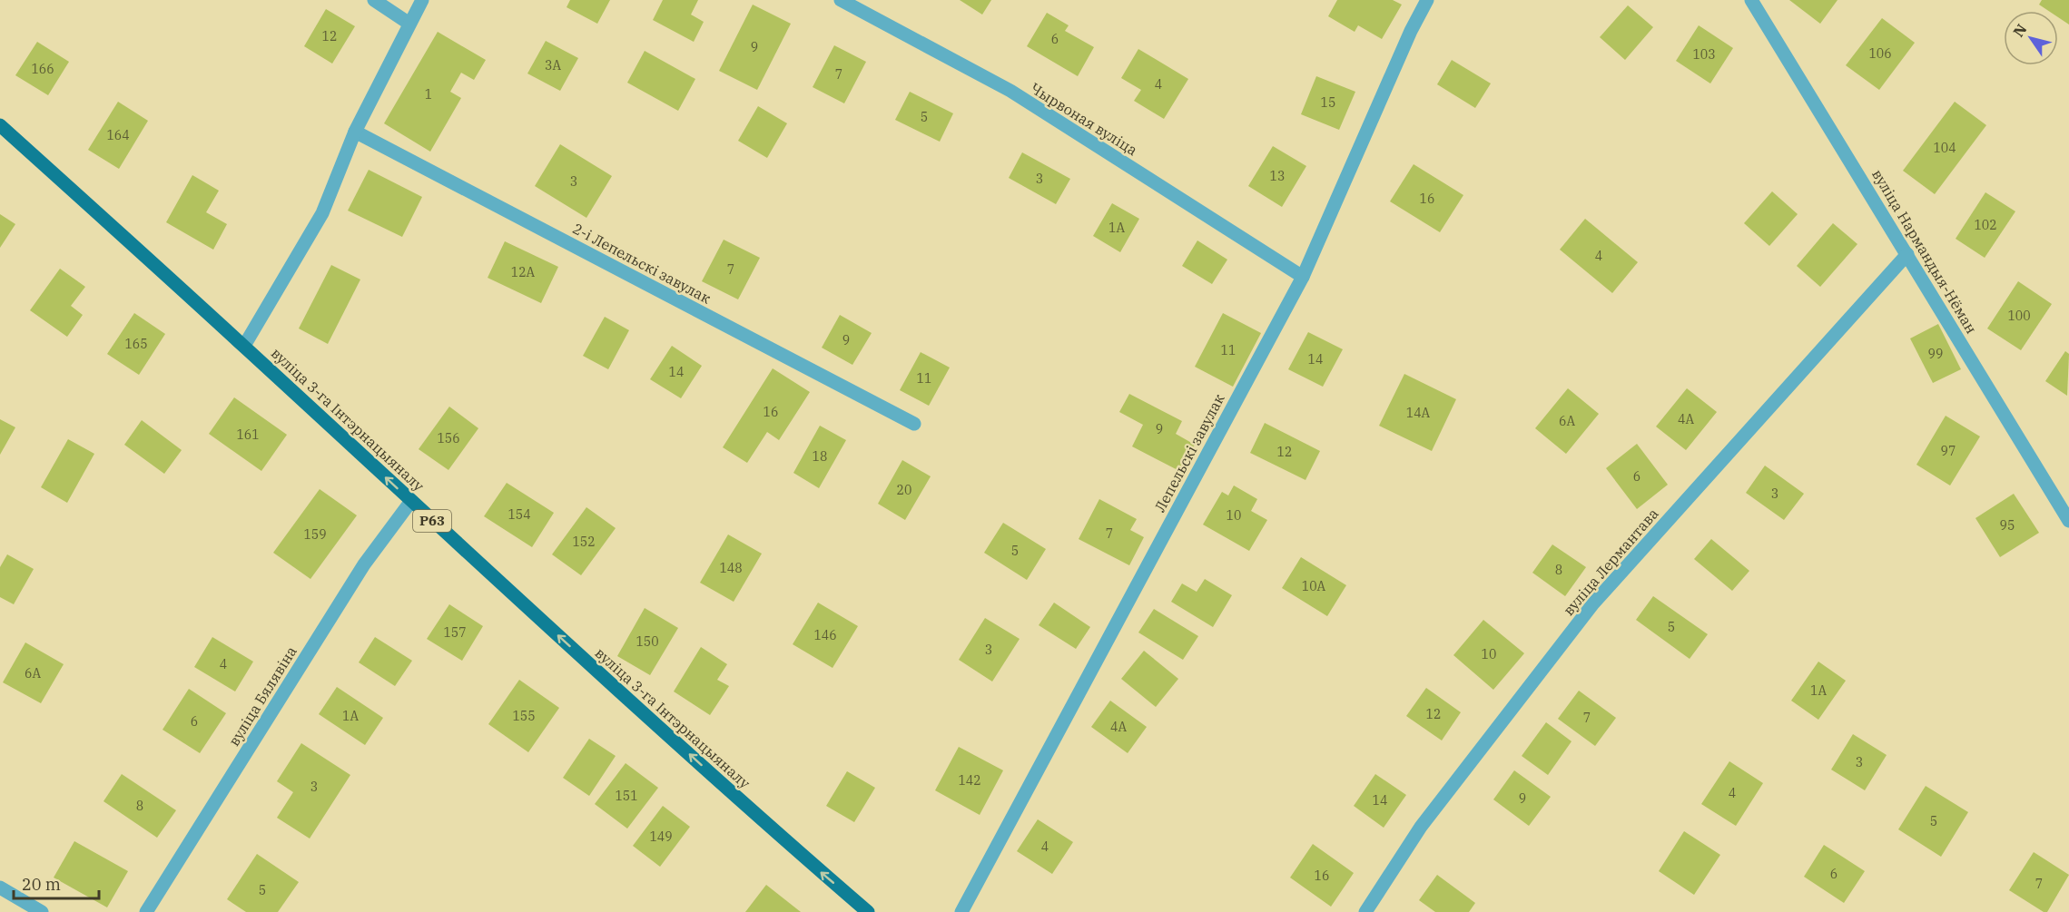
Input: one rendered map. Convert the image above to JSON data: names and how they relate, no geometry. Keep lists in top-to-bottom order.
{
  "streets": {
    "main road": ["вуліца 3-га Інтэрнацыяналу", "Р63"],
    "street": [
      "Чырвоная вуліца",
      "вуліца Нармандыя-Нёман",
      "2-і Лепельскі завулак",
      "Лепельскі завулак",
      "вуліца Лермантава",
      "вуліца Бялявіна"
    ]
  },
  "crossings": [
    ["Чырвоная вуліца", "Лепельскі завулак"],
    ["вуліца Нармандыя-Нёман", "вуліца Лермантава"],
    ["вуліца 3-га Інтэрнацыяналу", "вуліца Бялявіна"]
  ],
  "one_way": ["вуліца 3-га Інтэрнацыяналу"],
  "house_numbers": [
    "12",
    "6",
    "9",
    "106",
    "103",
    "3А",
    "166",
    "7",
    "4",
    "1",
    "15",
    "5",
    "164",
    "104",
    "13",
    "3",
    "3",
    "16",
    "102",
    "1А",
    "4",
    "7",
    "12А",
    "100",
    "9",
    "165",
    "11",
    "99",
    "14",
    "14",
    "11",
    "16",
    "14А",
    "4А",
    "6А",
    "9",
    "161",
    "156",
    "97",
    "12",
    "18",
    "6",
    "20",
    "3",
    "154",
    "10",
    "95",
    "7",
    "159",
    "152",
    "5",
    "148",
    "8",
    "10А",
    "5",
    "157",
    "146",
    "150",
    "3",
    "10",
    "4",
    "6А",
    "1А",
    "12",
    "1А",
    "155",
    "7",
    "6",
    "4А",
    "3",
    "142",
    "3",
    "4",
    "151",
    "9",
    "14",
    "8",
    "5",
    "149",
    "4",
    "6",
    "16",
    "7",
    "5"
  ],
  "scale_bar": "20 m",
  "north": "top left"
}
